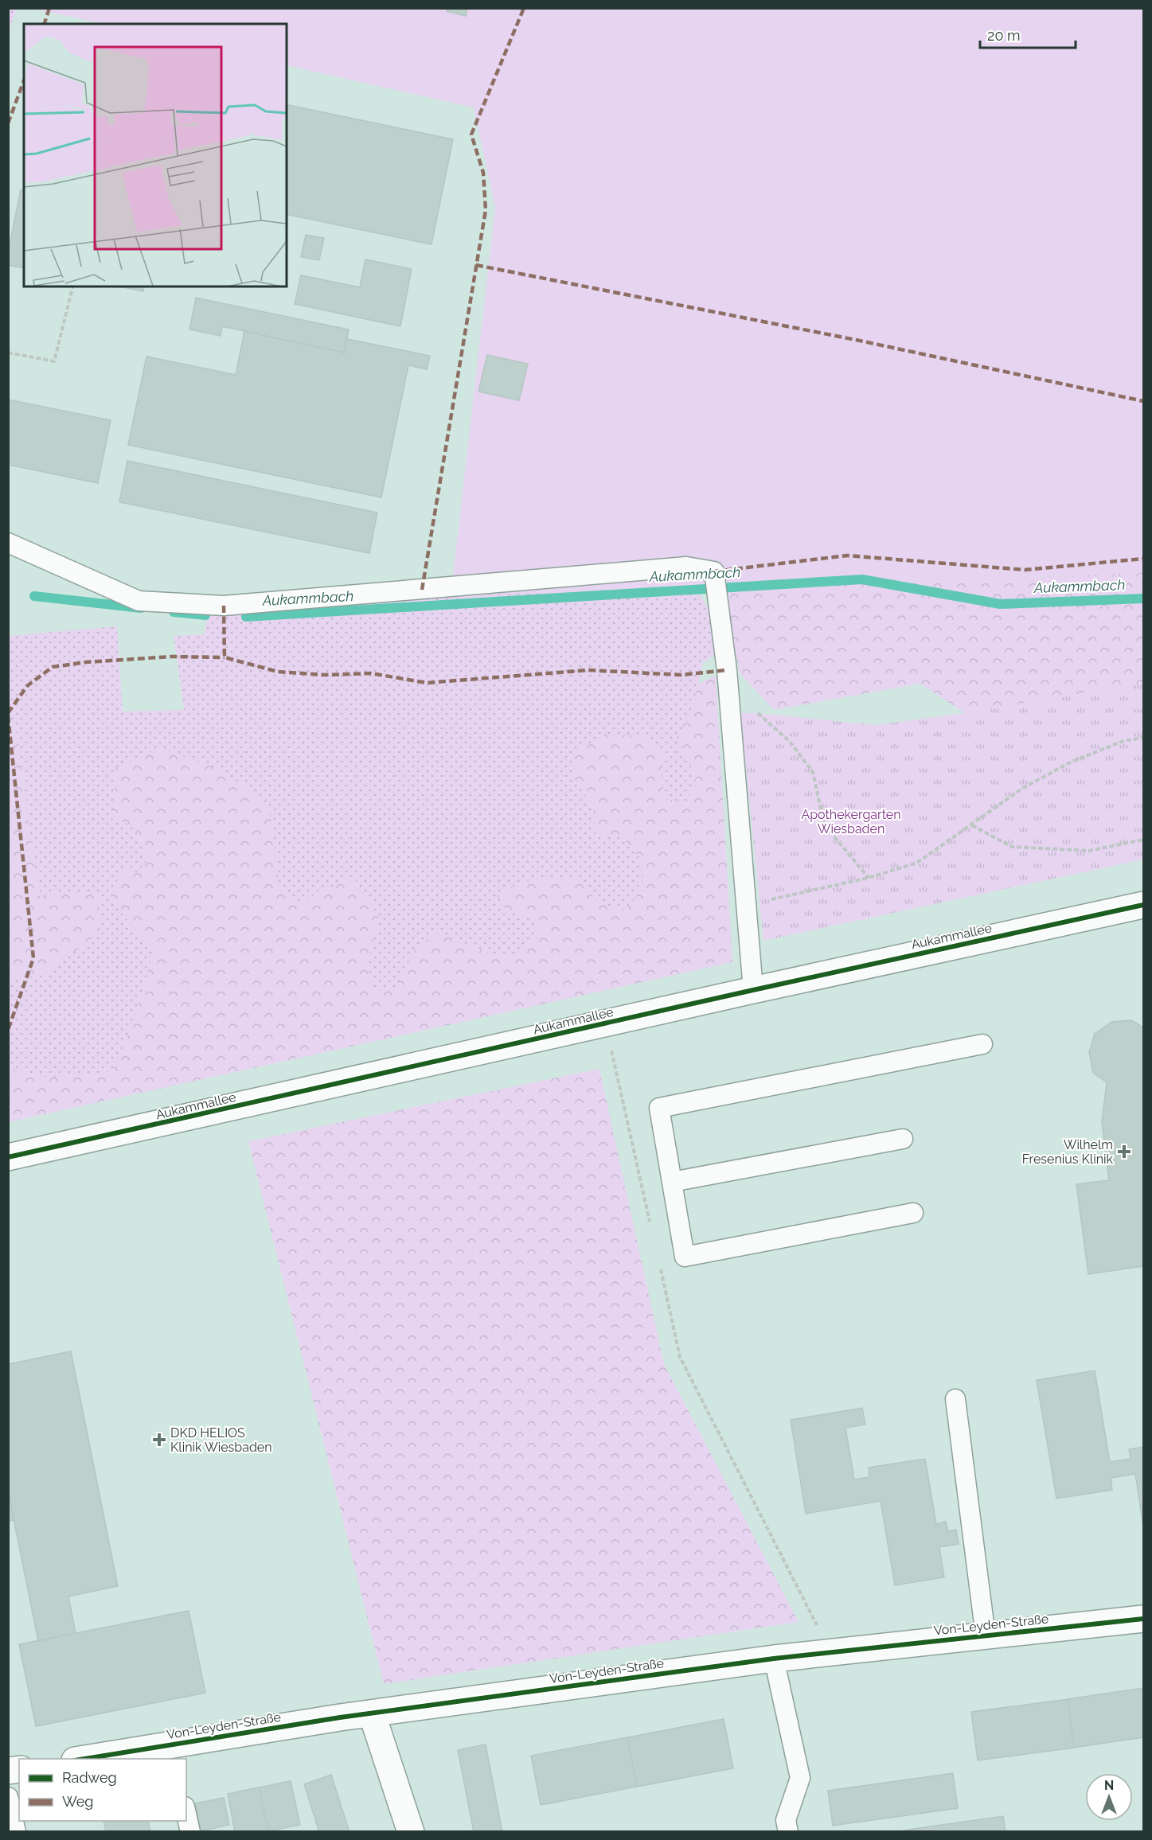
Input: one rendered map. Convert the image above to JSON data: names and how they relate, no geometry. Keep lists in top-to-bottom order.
{
  "streets": {
    "street": ["Aukammallee", "Von-Leyden-Straße"]
  },
  "water": ["Aukammbach"],
  "parks": ["Apothekergarten Wiesbaden"],
  "places": {
    "health": ["Wilhelm Fresenius Klinik", "DKD HELIOS Klinik Wiesbaden"]
  },
  "legend": ["Radweg", "Weg"],
  "scale_bar": "20 m",
  "north": "top"
}
